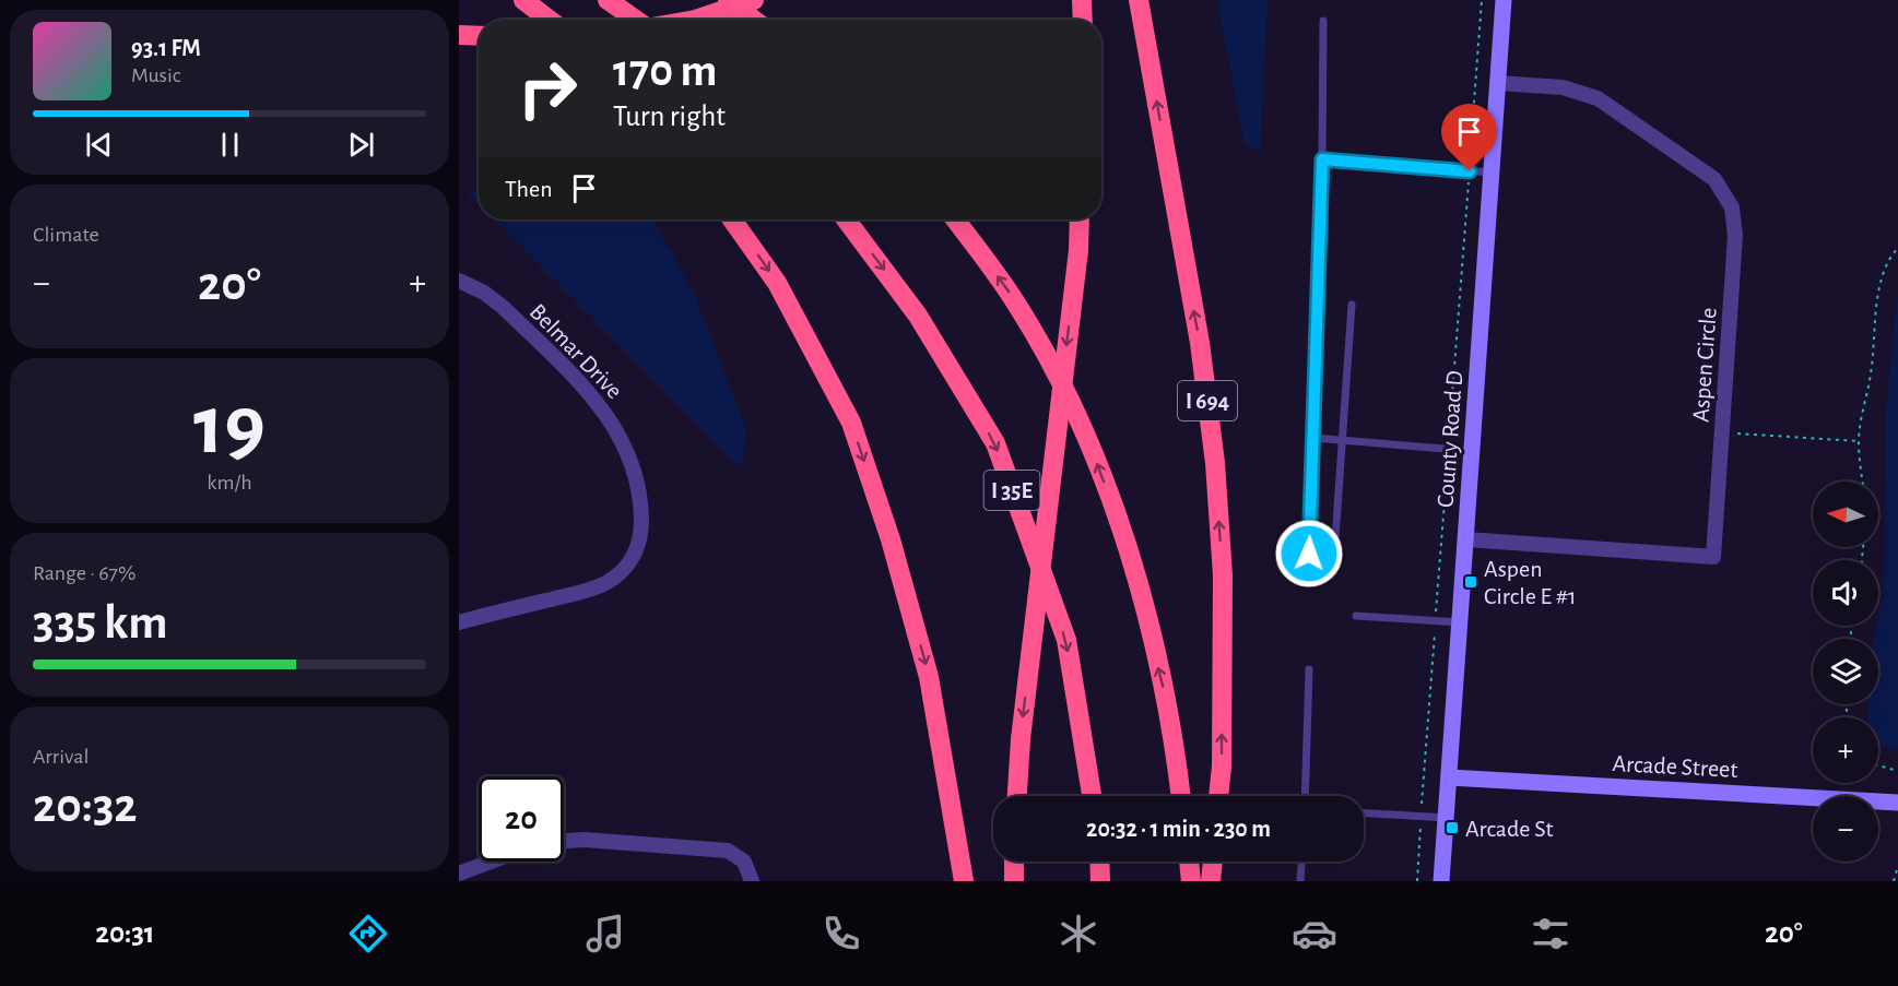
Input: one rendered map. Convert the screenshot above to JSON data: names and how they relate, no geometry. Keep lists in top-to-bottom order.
{
  "streets": {
    "highway": ["I 694", "I 35E"],
    "street": [
      "Belmar Drive",
      "Aspen Circle",
      "County Road D",
      "Arcade Street"
    ]
  },
  "crossings": [
    ["Aspen Circle", "County Road D"],
    ["County Road D", "Arcade Street"]
  ],
  "places": {
    "transit": ["Aspen Circle E #1", "Arcade St"]
  },
  "north": "left",
  "page": {
    "turn": ["170 m", "Turn right"],
    "song": ["93.1 FM", "Music"],
    "then": "Then",
    "tile": [
      "Climate",
      ["19", "km/h"],
      ["Range · 67%", "335 km"],
      ["Arrival", "20:32"]
    ],
    "heat": ["−", "20°", "+"],
    "map_buttons": ["+", "−"],
    "limit": "20",
    "trip": "20:32 · 1 min · 230 m",
    "tabs": ["20:31", "20°"]
  }
}
